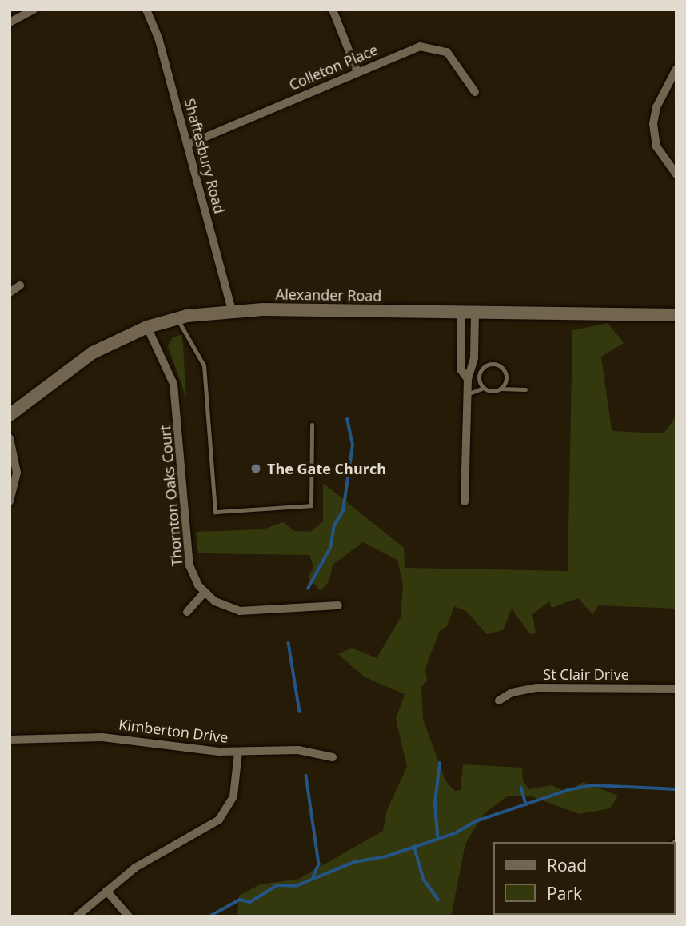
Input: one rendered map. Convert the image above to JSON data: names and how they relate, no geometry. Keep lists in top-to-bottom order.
{
  "streets": {
    "street": [
      "Colleton Place",
      "Shaftesbury Road",
      "Alexander Road",
      "Thornton Oaks Court",
      "St Clair Drive",
      "Kimberton Drive"
    ]
  },
  "crossings": [
    ["Colleton Place", "Shaftesbury Road"],
    ["Shaftesbury Road", "Alexander Road"],
    ["Alexander Road", "Thornton Oaks Court"]
  ],
  "places": ["The Gate Church"],
  "legend": ["Road", "Park"]
}
